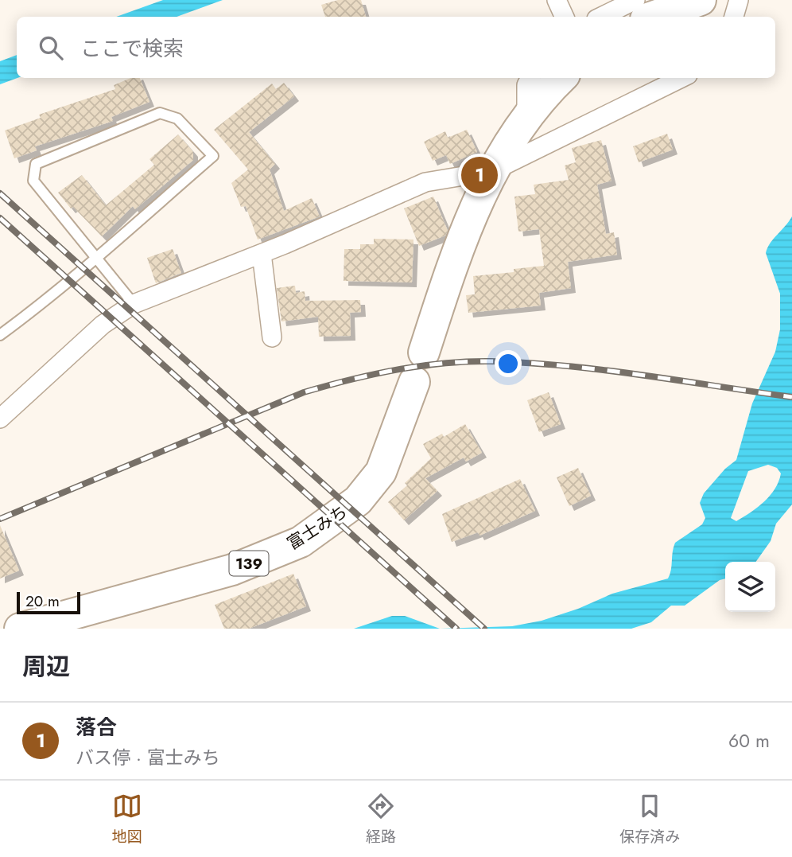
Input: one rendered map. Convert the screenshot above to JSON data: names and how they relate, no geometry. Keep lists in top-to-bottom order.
{
  "streets": {
    "highway": ["富士みち", "139"]
  },
  "scale_bar": "20 m",
  "page": {
    "search": "ここで検索",
    "pins": "1",
    "scale": "20 m",
    "heading": "周辺",
    "list": [
      {
        "mark": "1",
        "name": "落合",
        "note": "バス停 · 富士みち",
        "value": "60 m"
      }
    ],
    "nav": ["地図", "経路", "保存済み"]
  }
}
